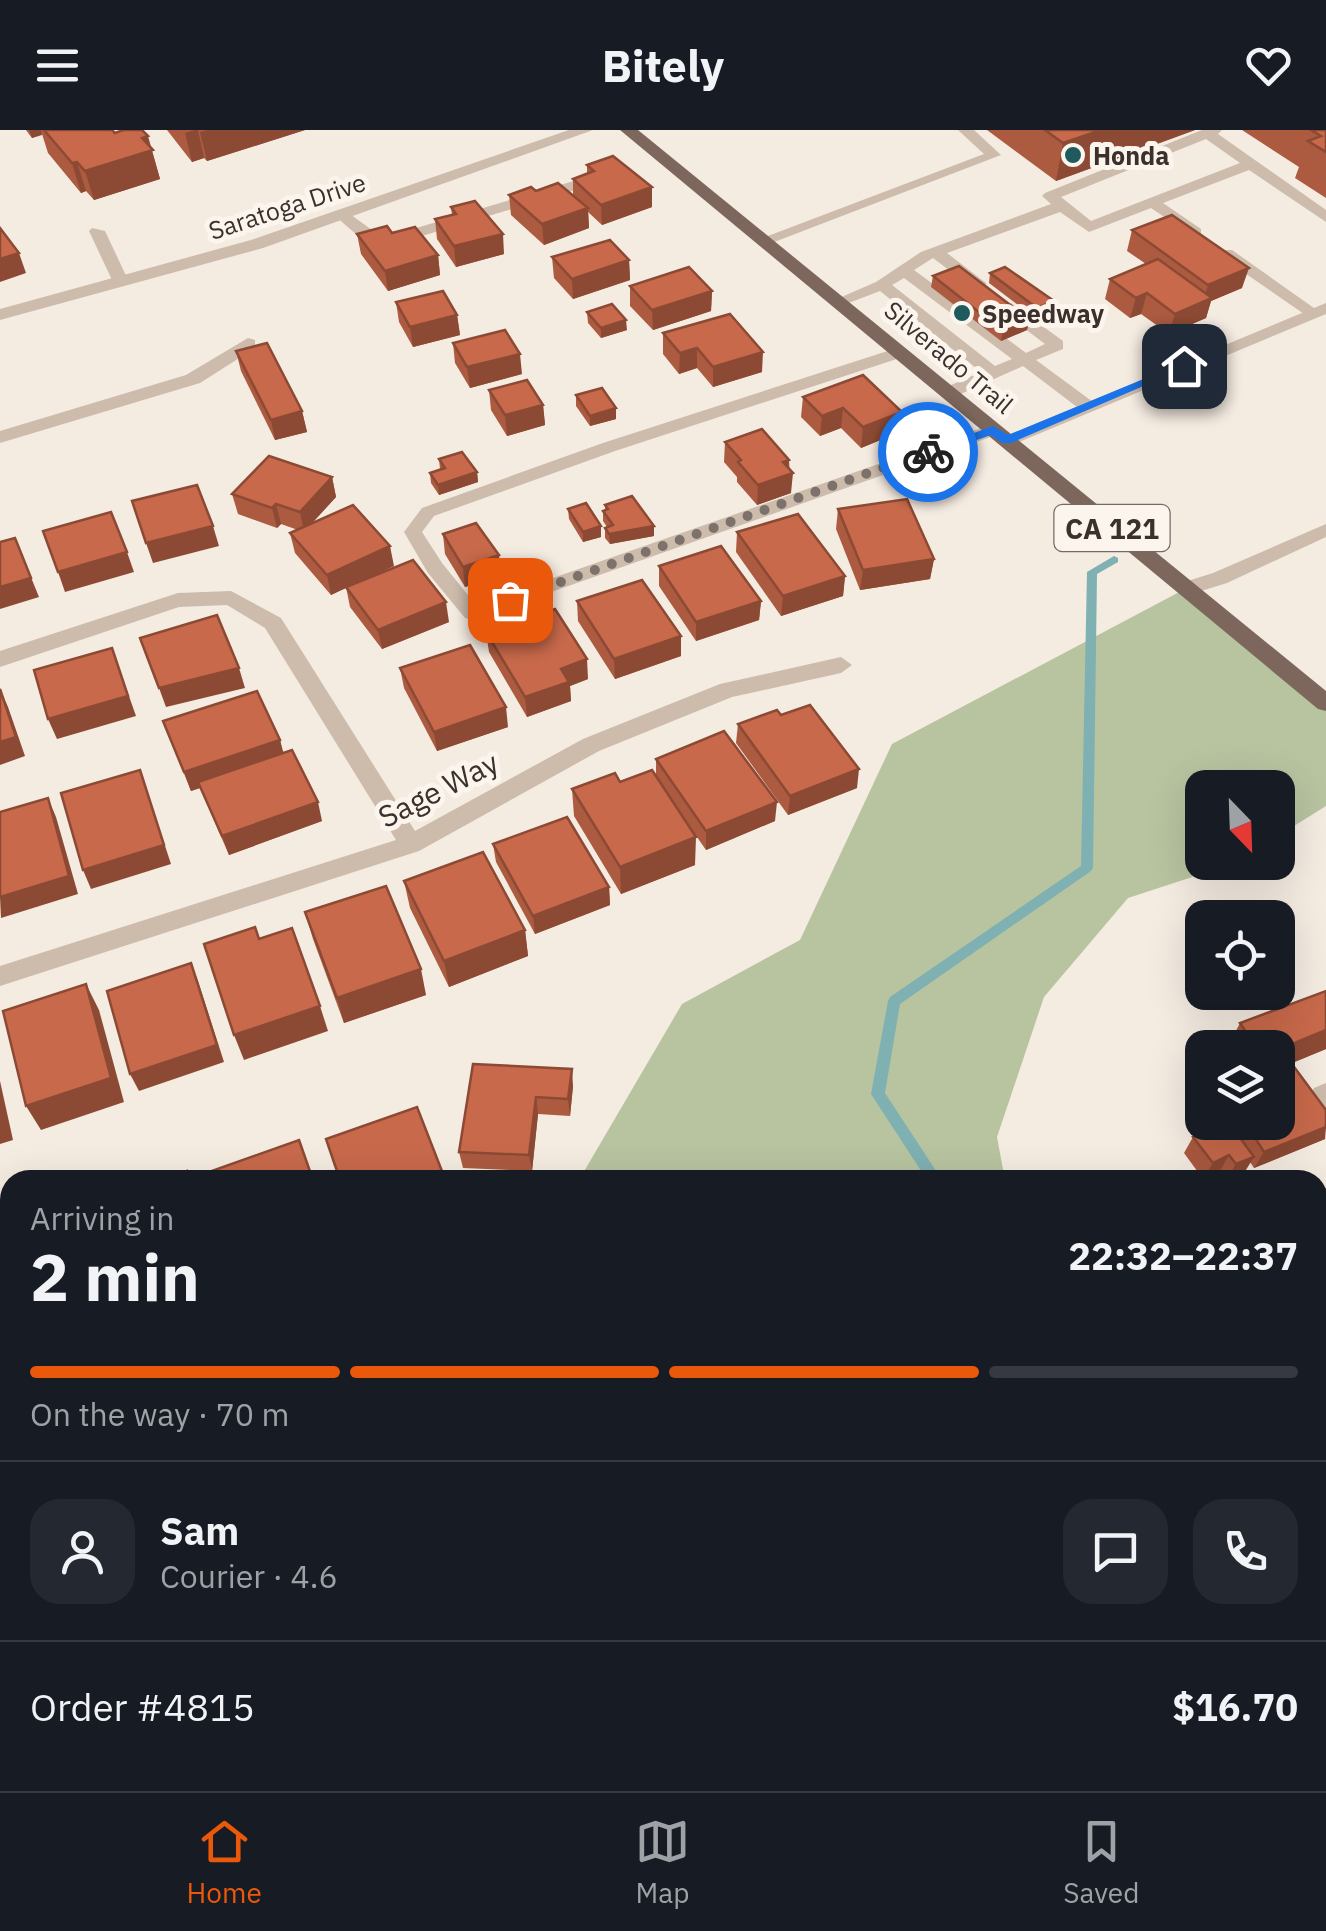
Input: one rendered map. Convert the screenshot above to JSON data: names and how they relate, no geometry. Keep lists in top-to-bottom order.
{
  "streets": {
    "main road": ["Silverado Trail", "CA 121"],
    "street": ["Saratoga Drive", "Sage Way"]
  },
  "places": ["Honda", "Speedway"],
  "north": "bottom right",
  "page": {
    "header": "Bitely",
    "heading": ["2 min", "Arriving in", "22:32–22:37"],
    "panel": [
      "Sam",
      "Courier · 4.6",
      "Order #4815",
      "$16.70"
    ],
    "bar": "On the way · 70 m",
    "tabs": ["Home", "Map", "Saved"]
  }
}
